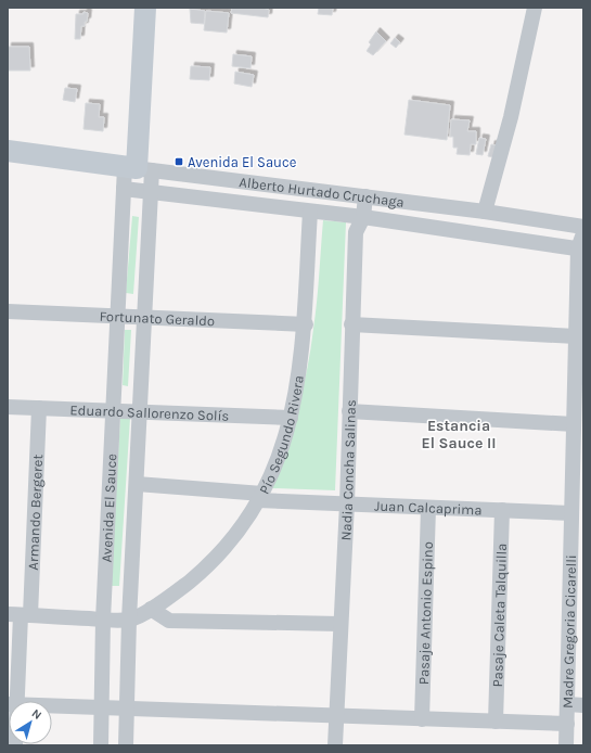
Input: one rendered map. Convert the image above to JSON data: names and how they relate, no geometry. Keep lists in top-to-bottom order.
{
  "streets": {
    "street": [
      "Alberto Hurtado Cruchaga",
      "Fortunato Geraldo",
      "Eduardo Sallorenzo Solís",
      "Pío Segundo Rivera",
      "Nadia Concha Salinas",
      "Juan Calcaprima",
      "Avenida El Sauce",
      "Armando Bergeret",
      "Pasaje Antonio Espino",
      "Pasaje Caleta Talquilla",
      "Madre Gregoria Cicarelli"
    ]
  },
  "crossings": [
    ["Alberto Hurtado Cruchaga", "Pío Segundo Rivera"],
    ["Alberto Hurtado Cruchaga", "Nadia Concha Salinas"],
    ["Alberto Hurtado Cruchaga", "Avenida El Sauce"],
    ["Alberto Hurtado Cruchaga", "Madre Gregoria Cicarelli"],
    ["Fortunato Geraldo", "Pío Segundo Rivera"],
    ["Fortunato Geraldo", "Avenida El Sauce"],
    ["Eduardo Sallorenzo Solís", "Pío Segundo Rivera"],
    ["Eduardo Sallorenzo Solís", "Avenida El Sauce"],
    ["Eduardo Sallorenzo Solís", "Armando Bergeret"],
    ["Pío Segundo Rivera", "Juan Calcaprima"],
    ["Pío Segundo Rivera", "Avenida El Sauce"],
    ["Pío Segundo Rivera", "Armando Bergeret"],
    ["Nadia Concha Salinas", "Juan Calcaprima"],
    ["Juan Calcaprima", "Avenida El Sauce"],
    ["Juan Calcaprima", "Pasaje Antonio Espino"],
    ["Juan Calcaprima", "Pasaje Caleta Talquilla"],
    ["Juan Calcaprima", "Madre Gregoria Cicarelli"]
  ],
  "districts": ["Estancia El Sauce II"],
  "places": {
    "transit": ["Avenida El Sauce"]
  },
  "north": "top right"
}
